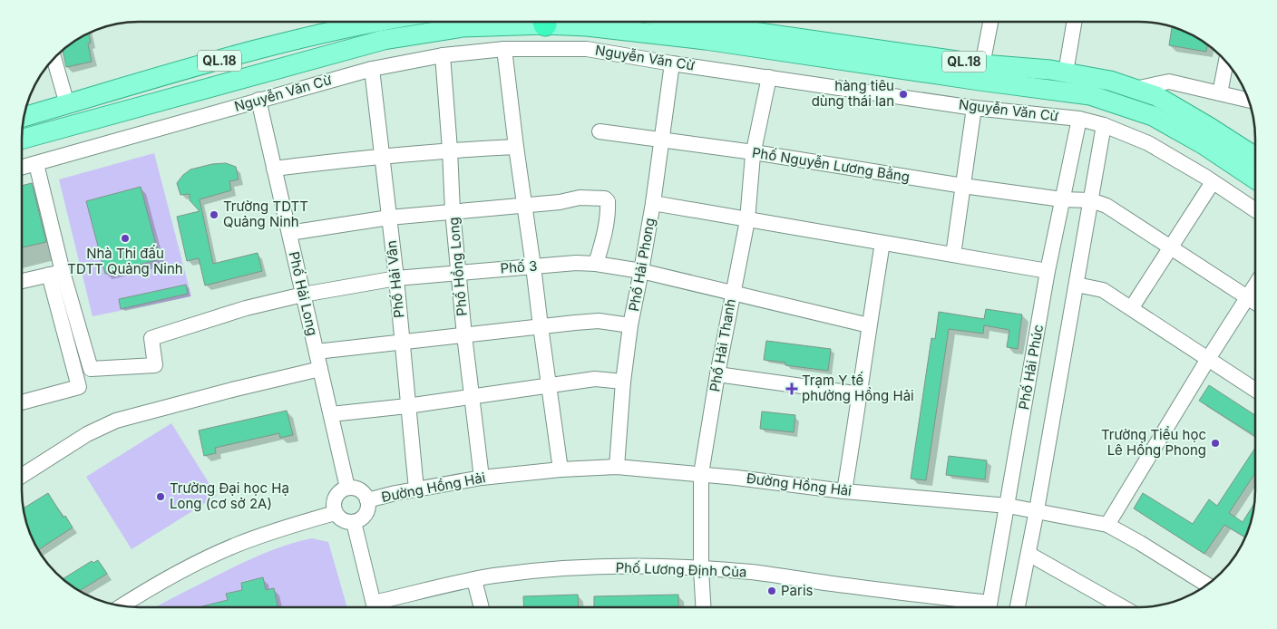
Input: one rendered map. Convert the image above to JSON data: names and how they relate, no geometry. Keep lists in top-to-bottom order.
{
  "streets": {
    "main road": ["Nguyễn Văn Cừ", "QL.18"],
    "street": [
      "Phố Nguyễn Lương Bằng",
      "Phố Hải Phong",
      "Phố Hồng Long",
      "Phố 3",
      "Phố Hải Vân",
      "Phố Hải Long",
      "Phố Hải Thanh",
      "Phố Hải Phúc",
      "Đường Hồng Hải",
      "Phố Lương Định Của"
    ]
  },
  "crossings": [
    ["Nguyễn Văn Cừ", "Phố Hải Phong"],
    ["Nguyễn Văn Cừ", "Phố Hồng Long"],
    ["Nguyễn Văn Cừ", "Phố Hải Vân"],
    ["Nguyễn Văn Cừ", "Phố Hải Long"],
    ["Nguyễn Văn Cừ", "Phố Hải Thanh"],
    ["Nguyễn Văn Cừ", "Phố Hải Phúc"],
    ["Phố Nguyễn Lương Bằng", "Phố Hải Phong"],
    ["Phố Nguyễn Lương Bằng", "Phố Hải Thanh"],
    ["Phố Nguyễn Lương Bằng", "Phố Hải Phúc"],
    ["Phố Hải Phong", "Phố 3"],
    ["Phố Hải Phong", "Đường Hồng Hải"],
    ["Phố Hồng Long", "Phố 3"],
    ["Phố Hồng Long", "Đường Hồng Hải"],
    ["Phố 3", "Phố Hải Vân"],
    ["Phố 3", "Phố Hải Long"],
    ["Phố 3", "Phố Hải Thanh"],
    ["Phố Hải Vân", "Đường Hồng Hải"],
    ["Phố Hải Long", "Đường Hồng Hải"],
    ["Phố Hải Thanh", "Đường Hồng Hải"],
    ["Phố Hải Thanh", "Phố Lương Định Của"],
    ["Phố Hải Phúc", "Đường Hồng Hải"]
  ],
  "places": {
    "other": [
      "hàng tiêu dùng thái lan",
      "Trường TDTT Quảng Ninh",
      "Nhà Thi đấu TDTT Quảng Ninh",
      "Trường Tiểu học Lê Hồng Phong",
      "Trường Đại học Hạ Long (cơ sở 2A)",
      "Paris"
    ],
    "health": ["Trạm Y tế phường Hồng Hải"]
  }
}
